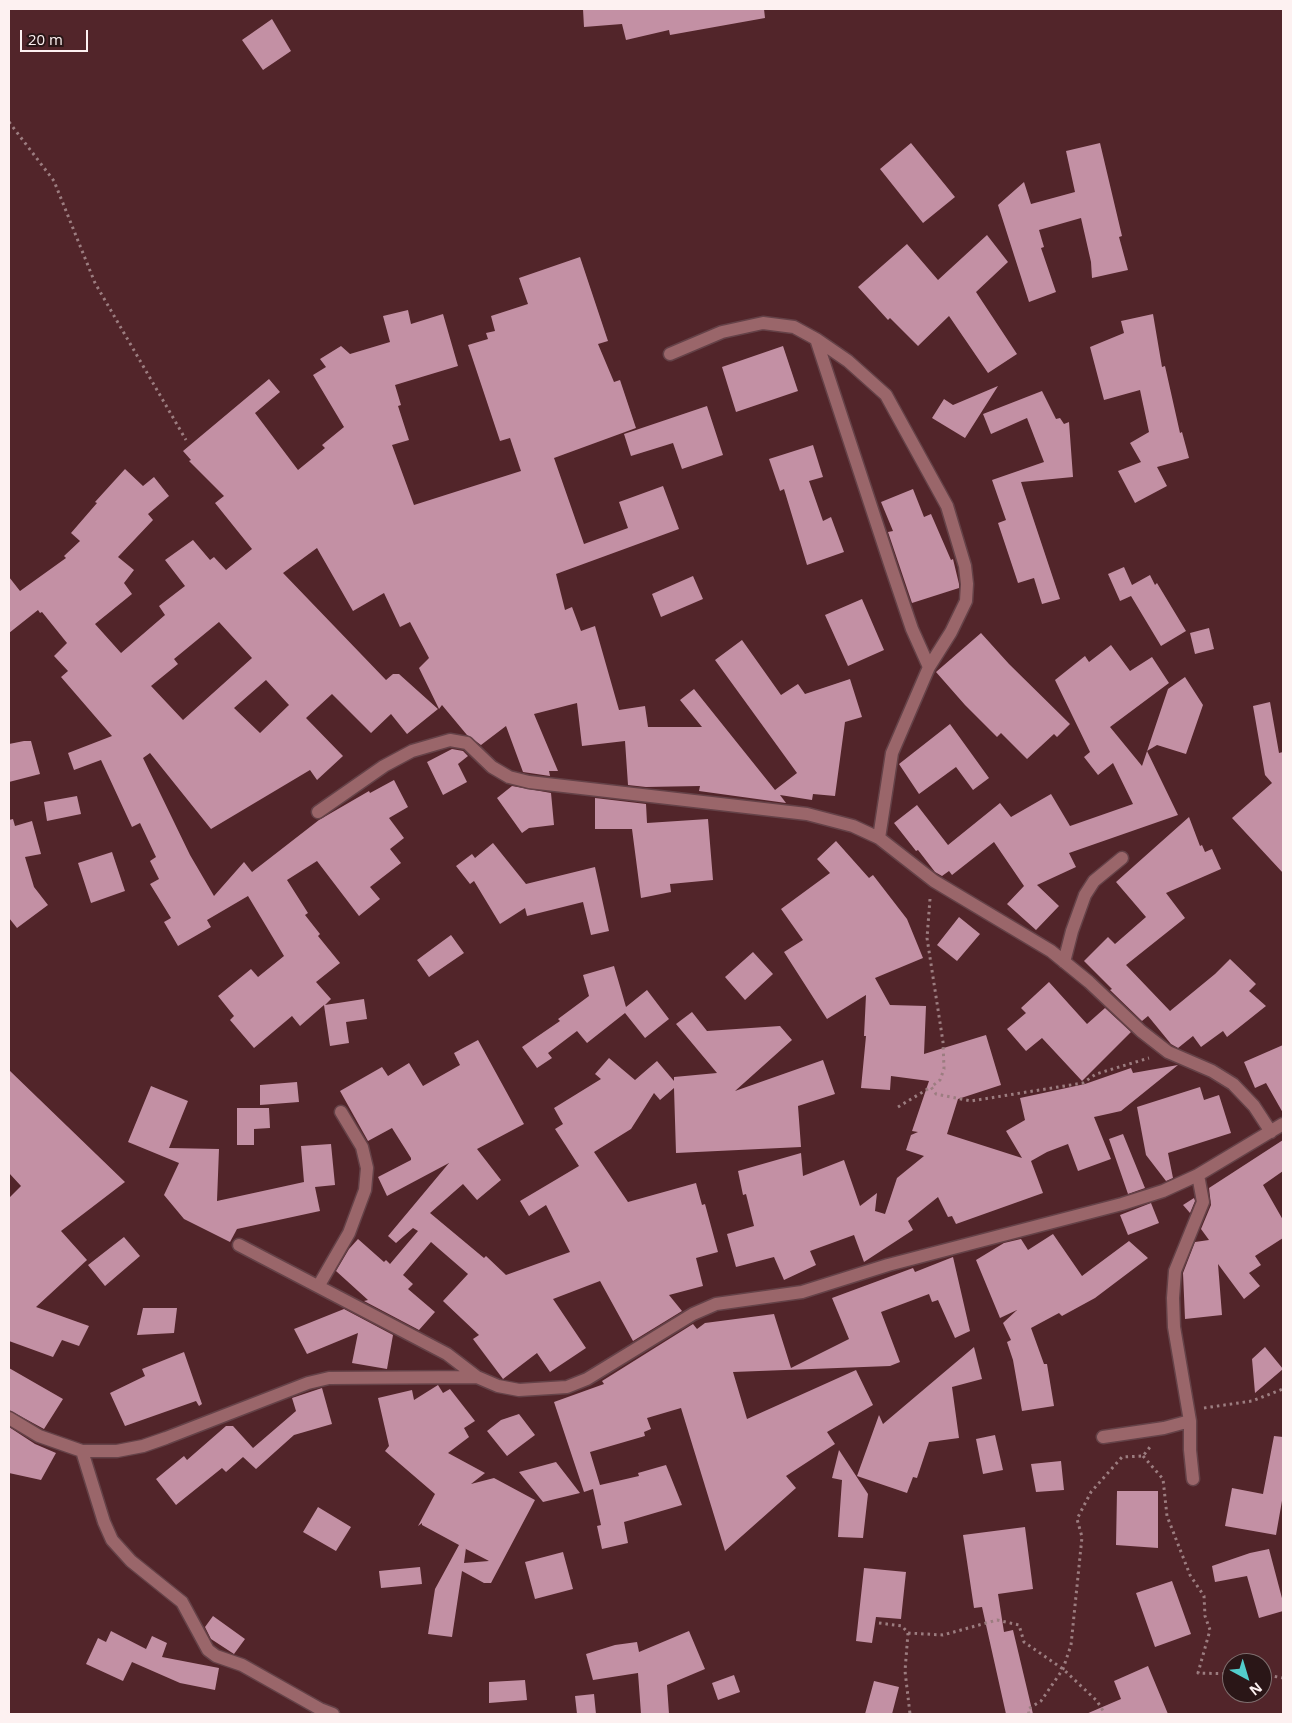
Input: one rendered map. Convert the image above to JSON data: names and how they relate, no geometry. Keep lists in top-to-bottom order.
{
  "scale_bar": "20 m",
  "north": "bottom right"
}
